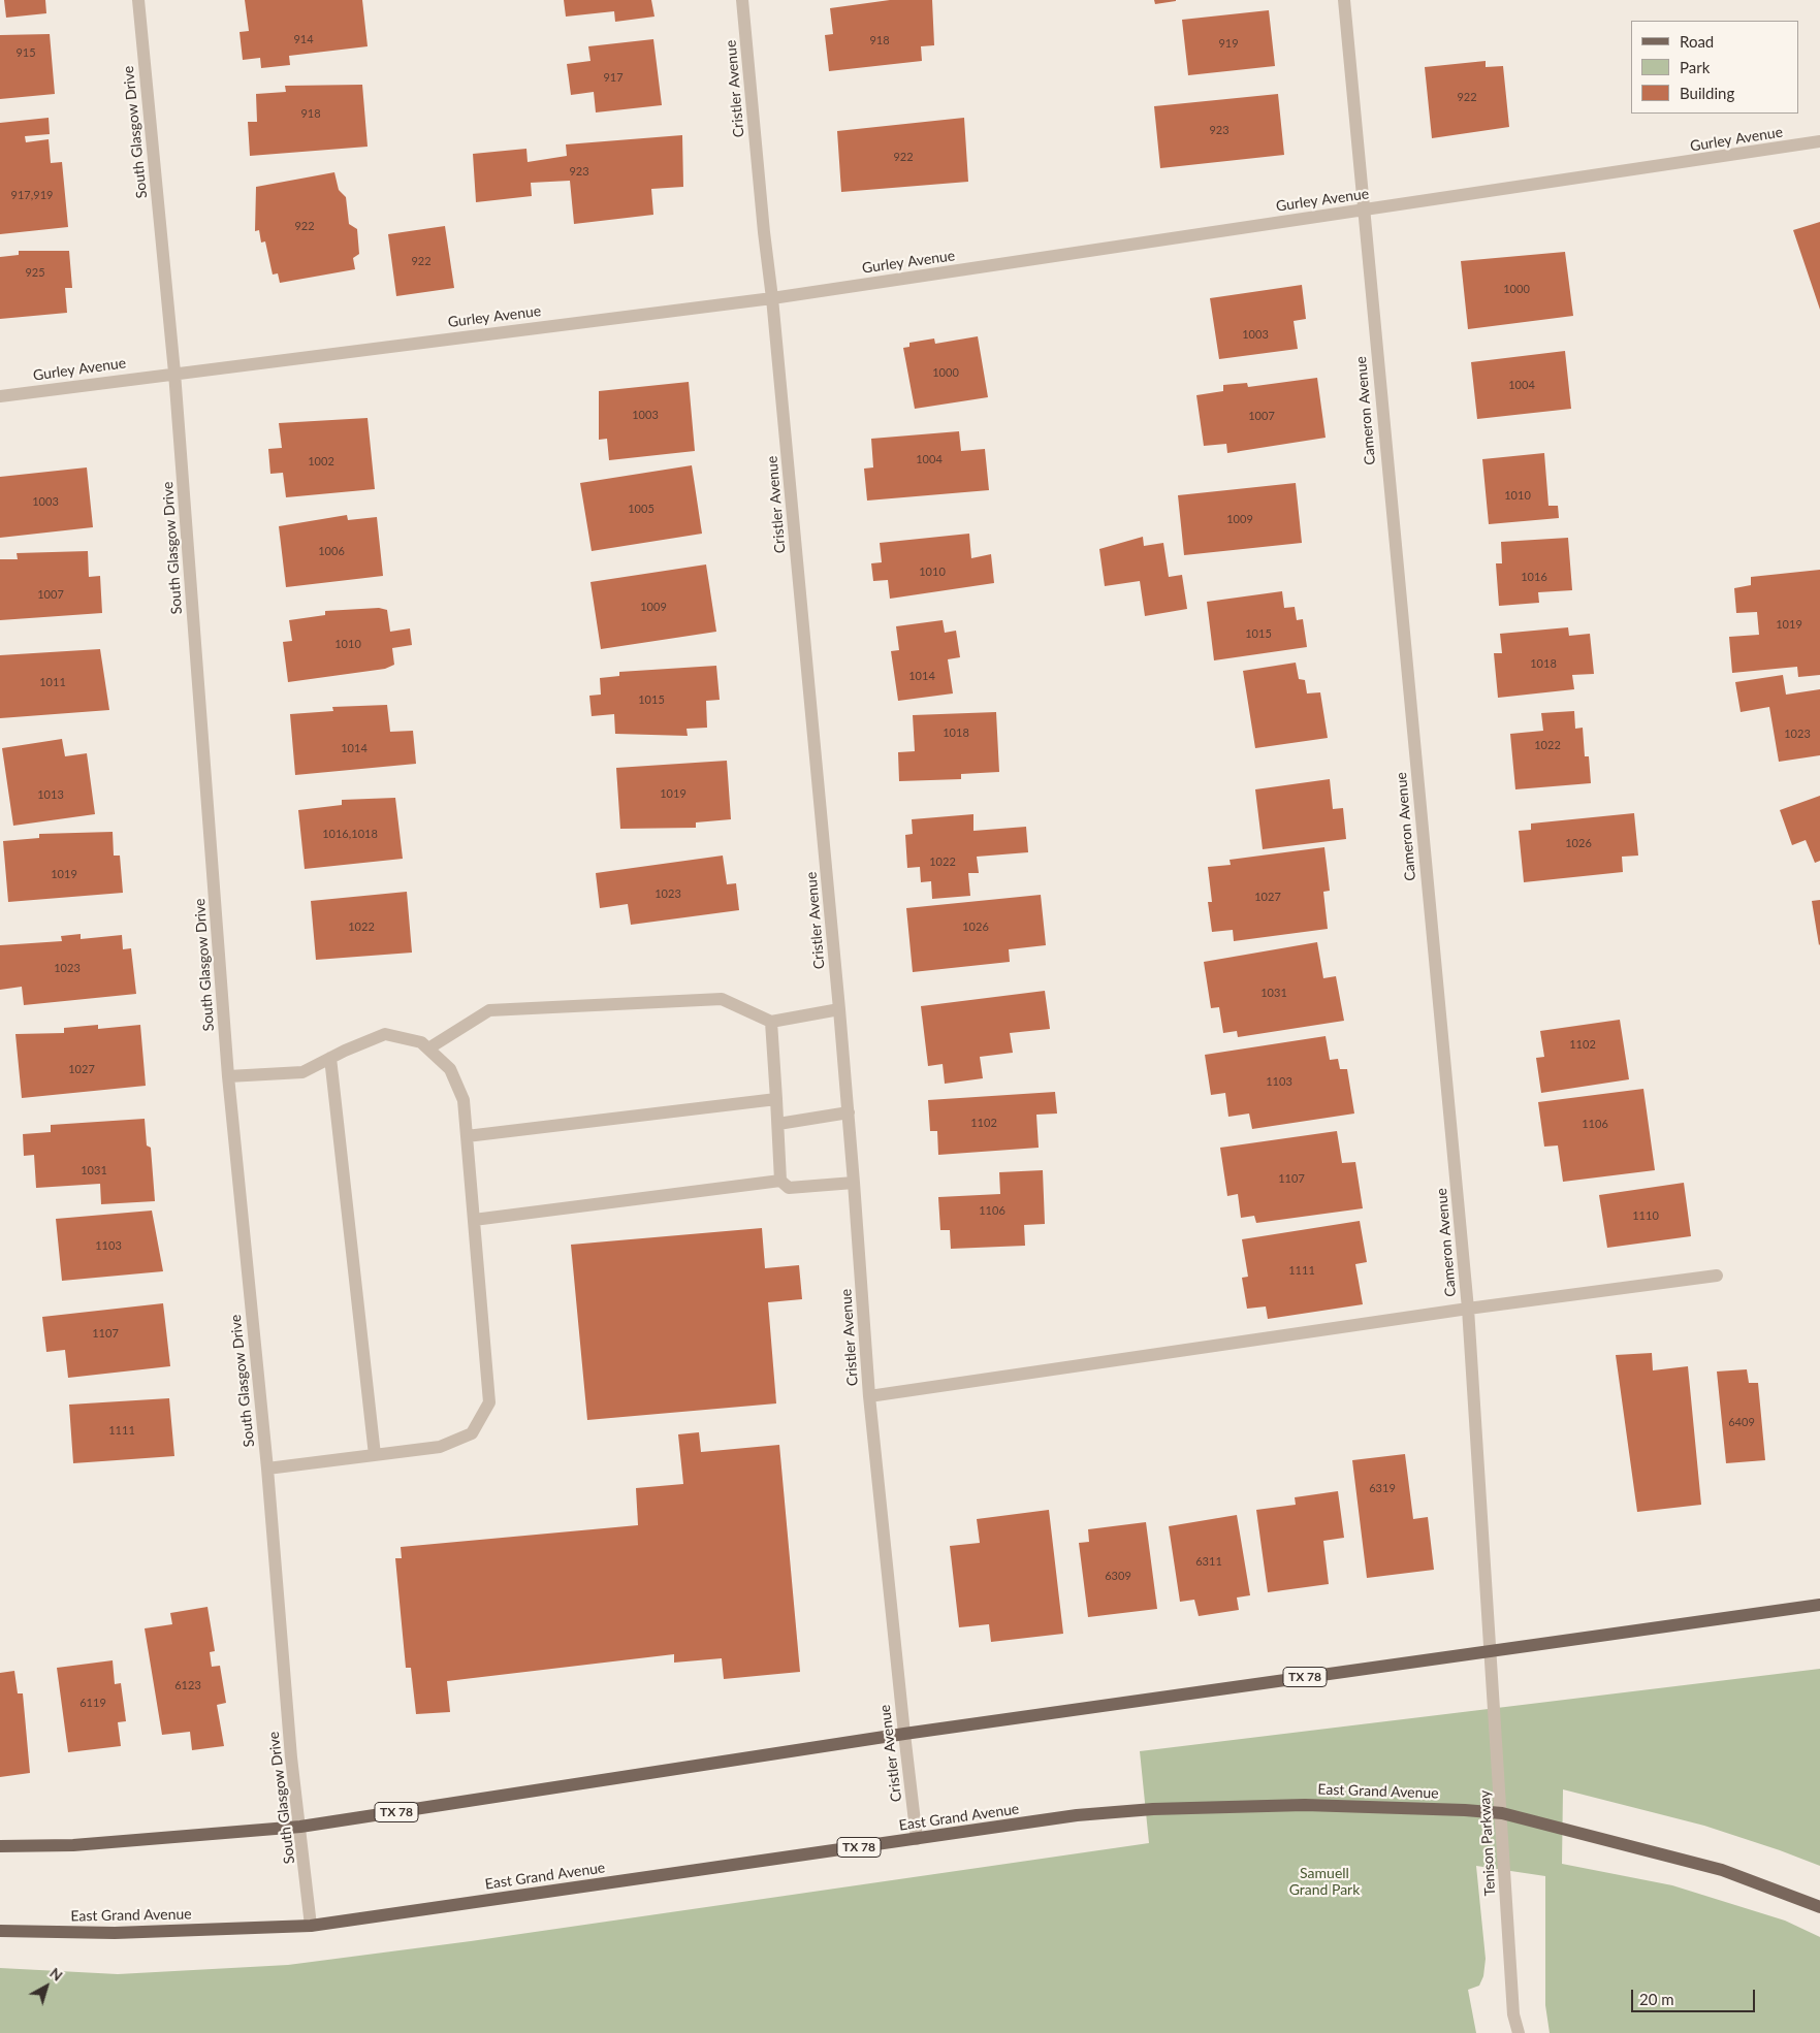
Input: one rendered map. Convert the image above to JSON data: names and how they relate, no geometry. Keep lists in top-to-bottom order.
{
  "streets": {
    "main road": ["TX 78", "East Grand Avenue"],
    "street": [
      "Cristler Avenue",
      "South Glasgow Drive",
      "Gurley Avenue",
      "Cameron Avenue",
      "Tenison Parkway"
    ]
  },
  "crossings": [
    ["Cristler Avenue", "Gurley Avenue"],
    ["Cristler Avenue", "TX 78"],
    ["Cristler Avenue", "East Grand Avenue"],
    ["South Glasgow Drive", "Gurley Avenue"],
    ["South Glasgow Drive", "TX 78"],
    ["South Glasgow Drive", "East Grand Avenue"],
    ["Gurley Avenue", "Cameron Avenue"],
    ["Cameron Avenue", "TX 78"],
    ["Cameron Avenue", "Tenison Parkway"],
    ["TX 78", "Tenison Parkway"],
    ["East Grand Avenue", "Tenison Parkway"]
  ],
  "parks": ["Samuell Grand Park"],
  "house_numbers": [
    "914",
    "918",
    "919",
    "915",
    "917",
    "922",
    "918",
    "923",
    "922",
    "923",
    "917,919",
    "922",
    "922",
    "925",
    "1000",
    "1003",
    "1000",
    "1004",
    "1003",
    "1007",
    "1004",
    "1002",
    "1010",
    "1003",
    "1005",
    "1009",
    "1006",
    "1010",
    "1016",
    "1007",
    "1009",
    "1019",
    "1015",
    "1010",
    "1018",
    "1014",
    "1011",
    "1015",
    "1018",
    "1023",
    "1022",
    "1014",
    "1019",
    "1013",
    "1016,1018",
    "1026",
    "1022",
    "1019",
    "1023",
    "1027",
    "1022",
    "1026",
    "1023",
    "1031",
    "1102",
    "1027",
    "1103",
    "1102",
    "1106",
    "1031",
    "1107",
    "1106",
    "1110",
    "1103",
    "1111",
    "1107",
    "6409",
    "1111",
    "6319",
    "6311",
    "6309",
    "6123",
    "6119"
  ],
  "legend": ["Road", "Park", "Building"],
  "scale_bar": "20 m",
  "north": "top right"
}
